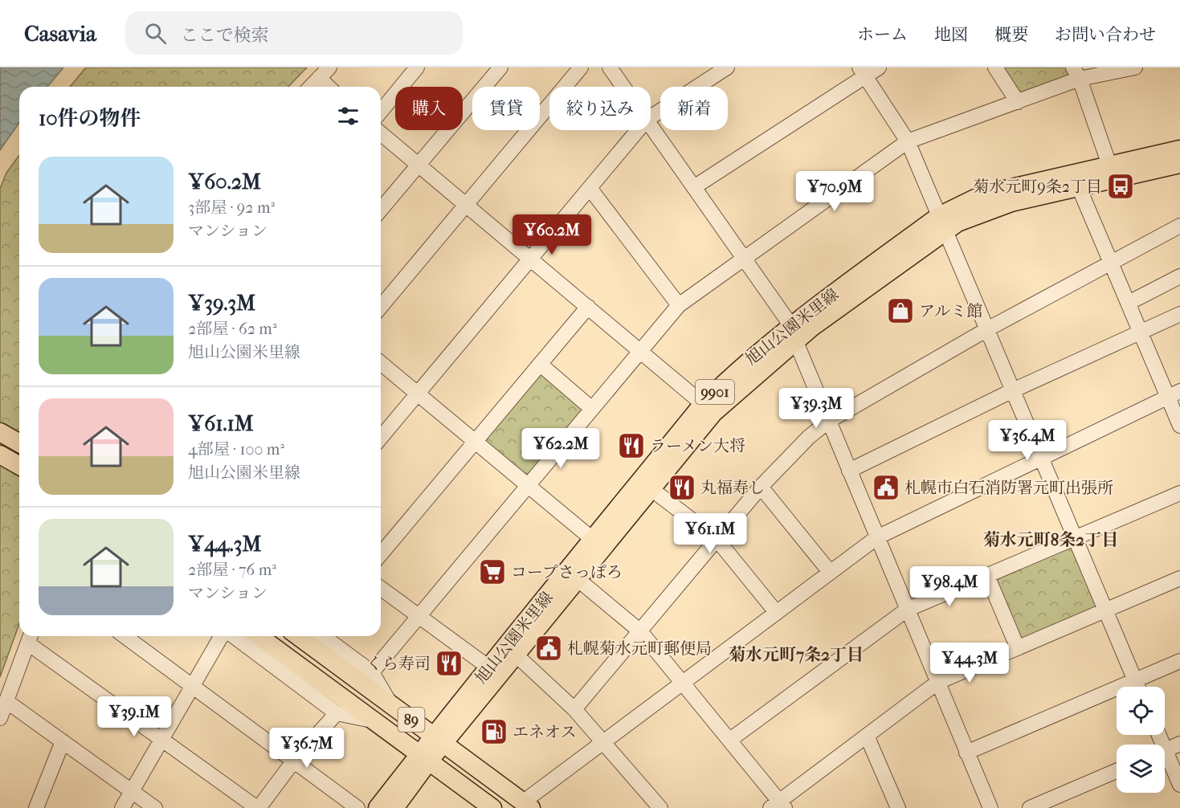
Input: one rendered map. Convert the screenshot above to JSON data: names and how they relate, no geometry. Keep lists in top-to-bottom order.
{
  "streets": {
    "main road": ["旭山公園米里線", "9901", "89"]
  },
  "crossings": [
    ["旭山公園米里線", "89"]
  ],
  "districts": ["菊水元町8条2丁目", "菊水元町7条2丁目"],
  "places": {
    "bus stop": ["菊水元町9条2丁目"],
    "shop": ["アルミ館"],
    "restaurant": ["ラーメン大将", "丸福寿し", "くら寿司"],
    "public building": ["札幌市白石消防署元町出張所", "札幌菊水元町郵便局"],
    "supermarket": ["コープさっぽろ"],
    "fuel station": ["エネオス"]
  },
  "page": {
    "header": "Casavia",
    "search": "ここで検索",
    "nav": [
      "ホーム",
      "地図",
      "概要",
      "お問い合わせ"
    ],
    "chip": [
      "購入",
      "賃貸",
      "絞り込み",
      "新着"
    ],
    "heading": "10件の物件",
    "list": [
      {
        "name": "¥60.2M",
        "note": "3部屋 · 92 m² · マンション"
      },
      {
        "name": "¥39.3M",
        "note": "2部屋 · 62 m² · 旭山公園米里線"
      },
      {
        "name": "¥61.1M",
        "note": "4部屋 · 100 m² · 旭山公園米里線"
      },
      {
        "name": "¥44.3M",
        "note": "2部屋 · 76 m² · マンション"
      }
    ],
    "price": [
      "¥70.9M",
      "¥60.2M",
      "¥39.3M",
      "¥36.4M",
      "¥62.2M",
      "¥61.1M",
      "¥98.4M",
      "¥44.3M",
      "¥39.1M",
      "¥36.7M"
    ]
  }
}
